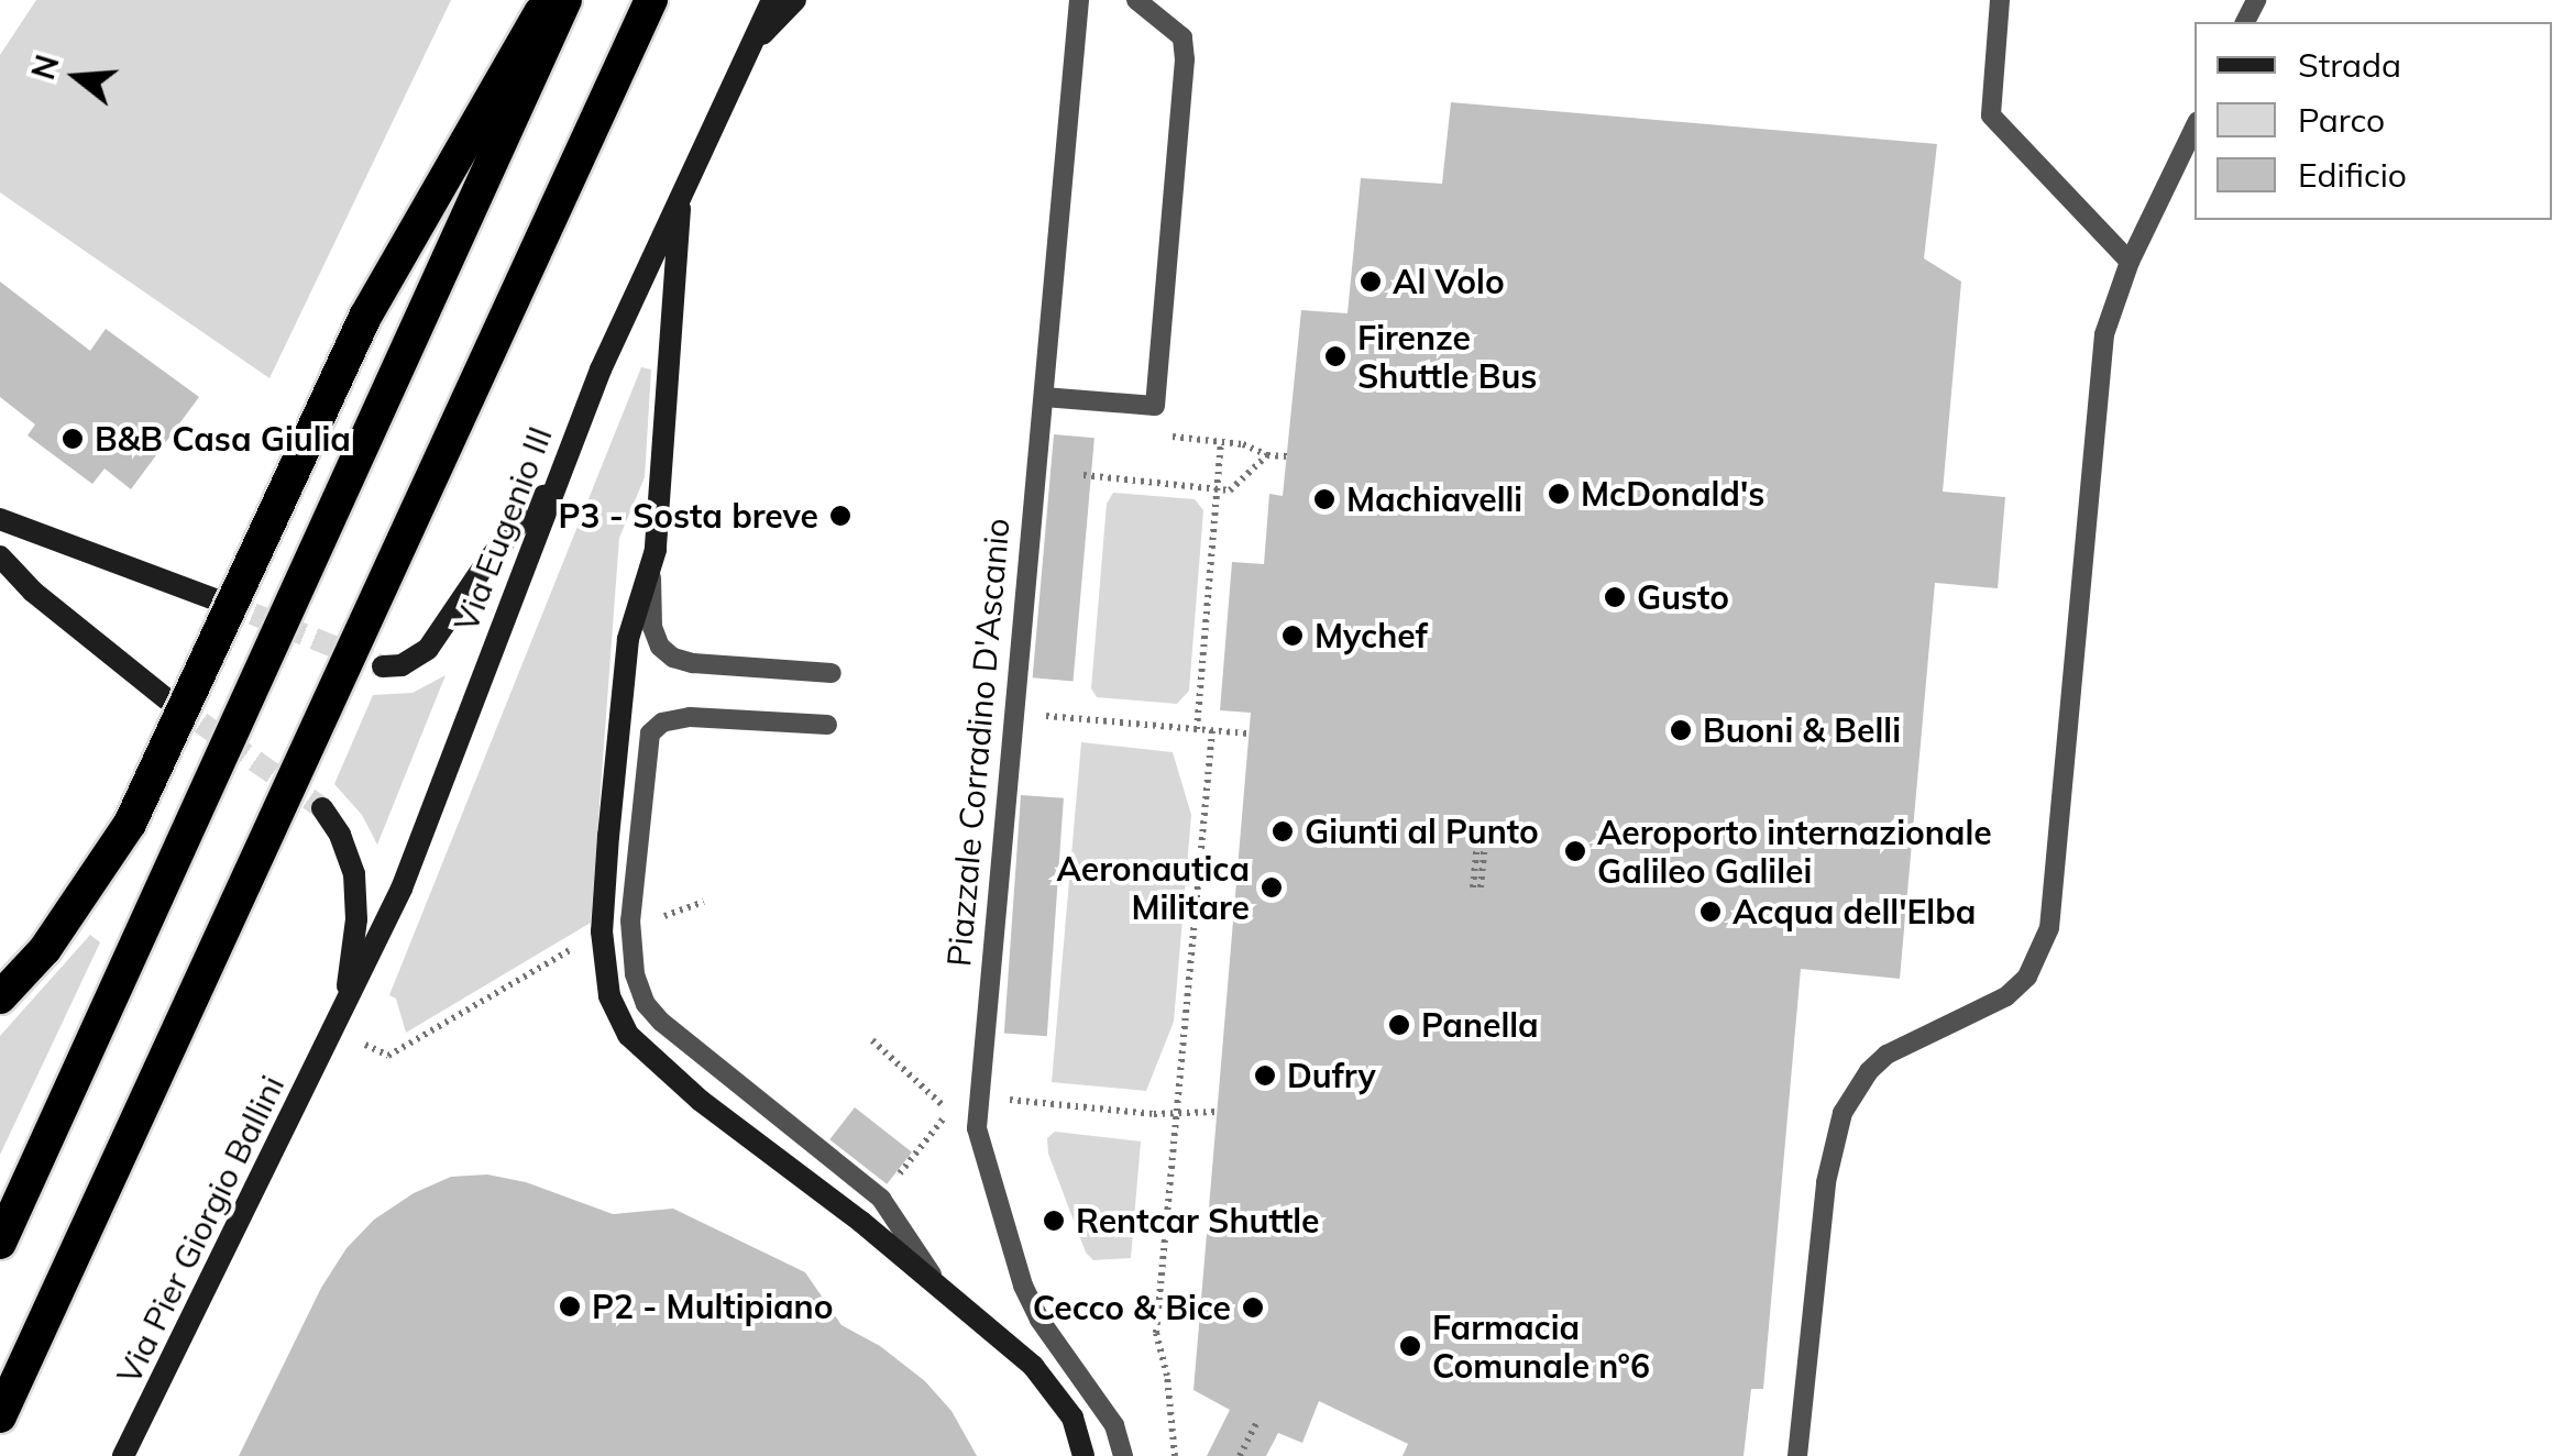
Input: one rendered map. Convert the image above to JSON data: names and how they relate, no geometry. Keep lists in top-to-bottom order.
{
  "streets": {
    "street": ["Via Eugenio III", "Via Pier Giorgio Ballini"],
    "lane": ["Piazzale Corradino D'Ascanio"]
  },
  "crossings": [
    ["Via Eugenio III", "Via Pier Giorgio Ballini"]
  ],
  "places": [
    "Al Volo",
    "Firenze Shuttle Bus",
    "B&B Casa Giulia",
    "McDonald's",
    "Machiavelli",
    "P3 - Sosta breve",
    "Gusto",
    "Mychef",
    "Buoni & Belli",
    "Giunti al Punto",
    "Aeroporto internazionale Galileo Galilei",
    "Aeronautica Militare",
    "Acqua dell'Elba",
    "Panella",
    "Dufry",
    "Rentcar Shuttle",
    "P2 - Multipiano",
    "Cecco & Bice",
    "Farmacia Comunale n°6"
  ],
  "legend": ["Strada", "Parco", "Edificio"],
  "north": "left"
}
